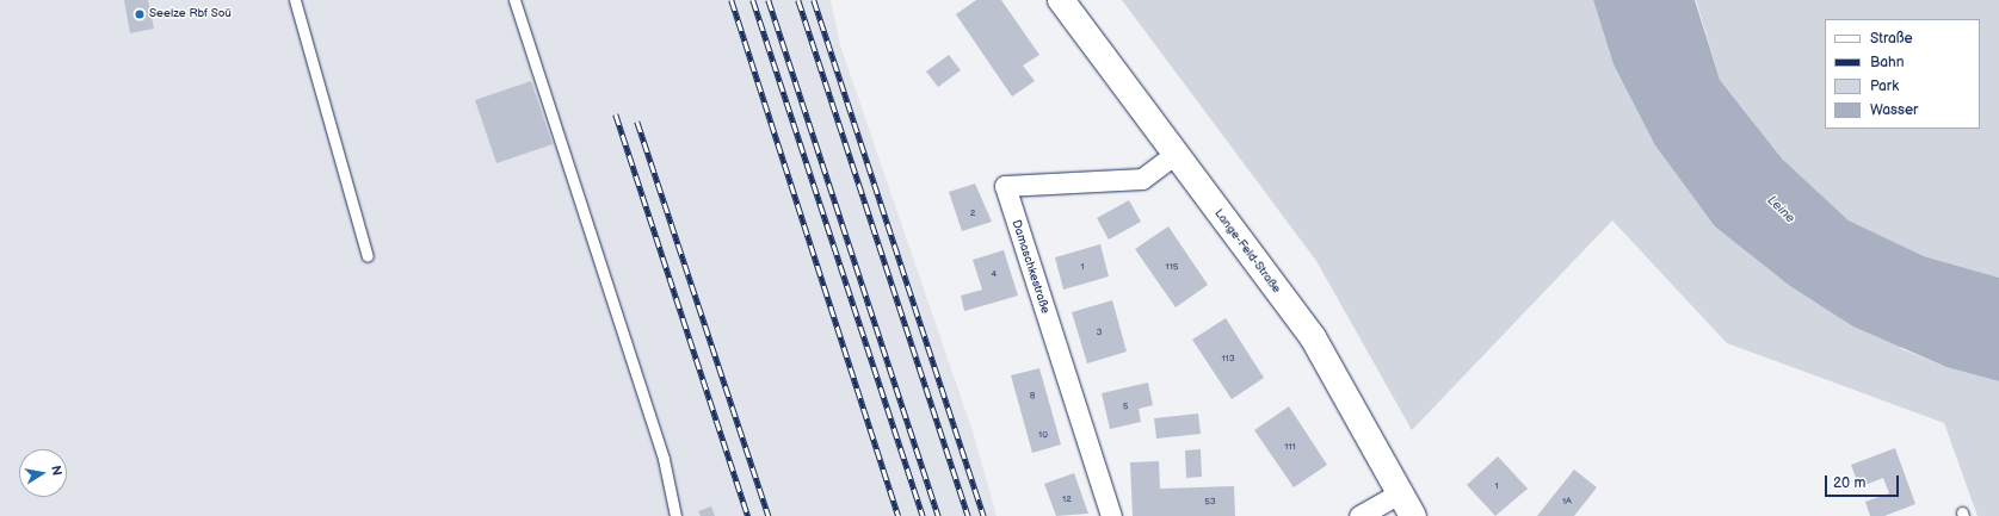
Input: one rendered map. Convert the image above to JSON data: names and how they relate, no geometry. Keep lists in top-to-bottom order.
{
  "streets": {
    "street": ["Lange-Feld-Straße", "Damaschkestraße"]
  },
  "crossings": [
    ["Lange-Feld-Straße", "Damaschkestraße"]
  ],
  "water": ["Leine"],
  "places": ["Seelze Rbf Soü"],
  "house_numbers": [
    "2",
    "1",
    "115",
    "4",
    "3",
    "113",
    "8",
    "5",
    "10",
    "111",
    "1",
    "12",
    "53",
    "1A"
  ],
  "legend": [
    "Straße",
    "Bahn",
    "Park",
    "Wasser"
  ],
  "scale_bar": "20 m",
  "north": "right"
}
